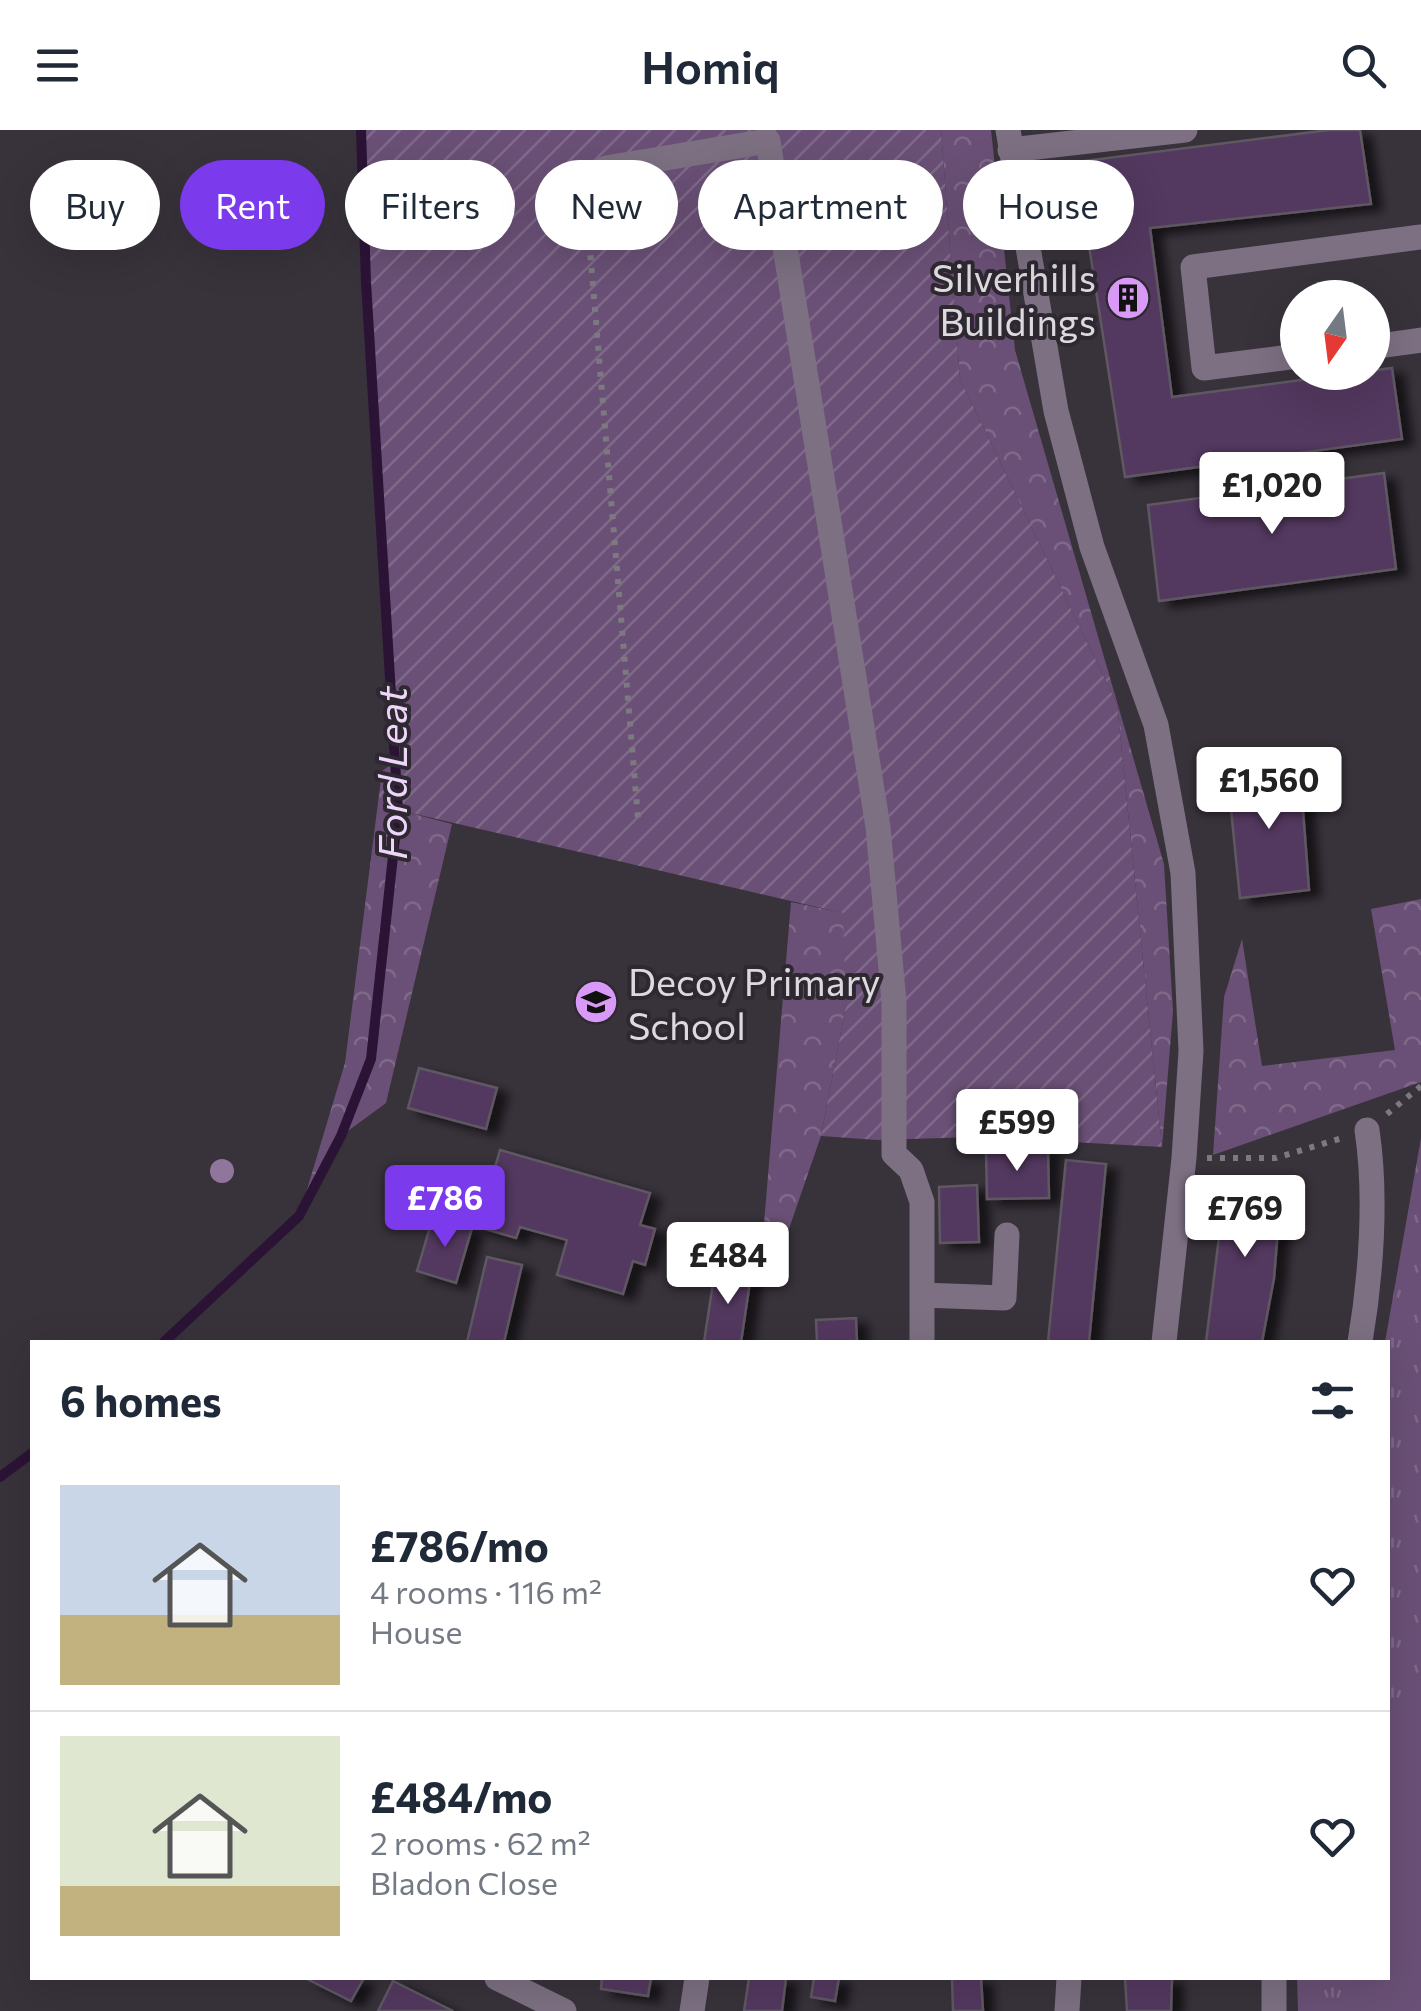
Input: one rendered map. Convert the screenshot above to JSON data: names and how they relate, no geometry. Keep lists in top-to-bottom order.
{
  "water": ["Ford Leat"],
  "places": {
    "building": ["Silverhills Buildings"],
    "school or university": ["Decoy Primary School"]
  },
  "north": "bottom",
  "page": {
    "header": "Homiq",
    "chip": [
      "Buy",
      "Rent",
      "Filters",
      "New",
      "Apartment",
      "House"
    ],
    "price": [
      "£1,020",
      "£1,560",
      "£599",
      "£786",
      "£769",
      "£484"
    ],
    "heading": "6 homes",
    "list": [
      {
        "name": "£786/mo",
        "note": "4 rooms · 116 m² · House"
      },
      {
        "name": "£484/mo",
        "note": "2 rooms · 62 m² · Bladon Close"
      }
    ]
  }
}
